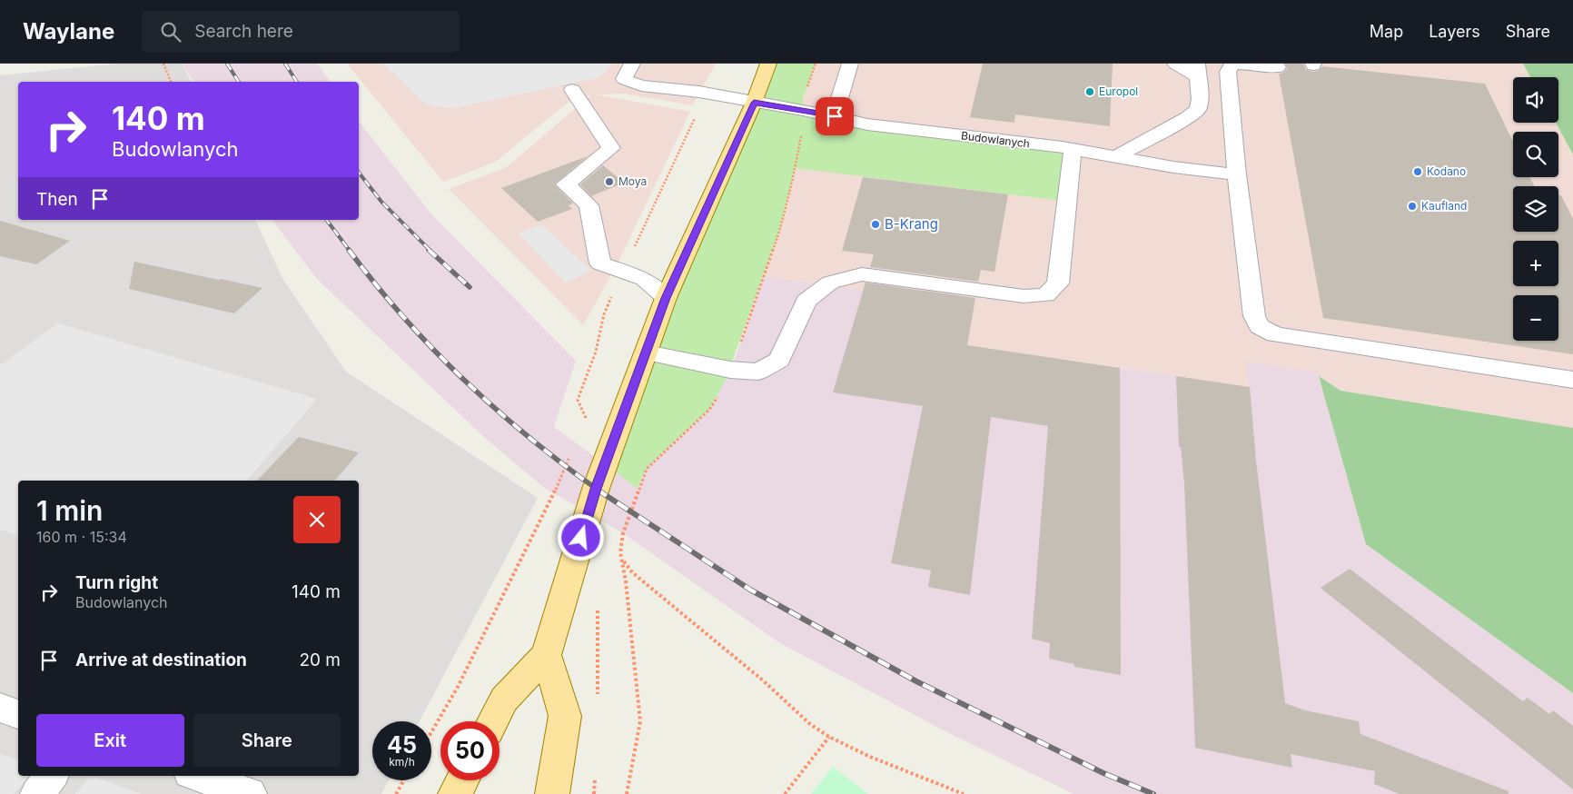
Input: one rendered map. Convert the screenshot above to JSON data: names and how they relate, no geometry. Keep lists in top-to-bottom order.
{
  "streets": {
    "street": ["Budowlanych"]
  },
  "places": [
    "Europol",
    "Kodano",
    "Moya",
    "Kaufland",
    "B-Krang"
  ],
  "page": {
    "header": "Waylane",
    "search": "Search here",
    "nav": ["Map", "Layers", "Share"],
    "map_buttons": ["+", "−"],
    "turn": ["140 m", "Budowlanych"],
    "then": "Then",
    "heading": ["1 min", "160 m · 15:34"],
    "list": [
      {
        "name": "Turn right",
        "note": "Budowlanych",
        "value": "140 m"
      },
      {
        "name": "Arrive at destination",
        "value": "20 m"
      }
    ],
    "buttons": ["Exit", "Share"],
    "speed": "45 km/h",
    "limit": "50"
  }
}
